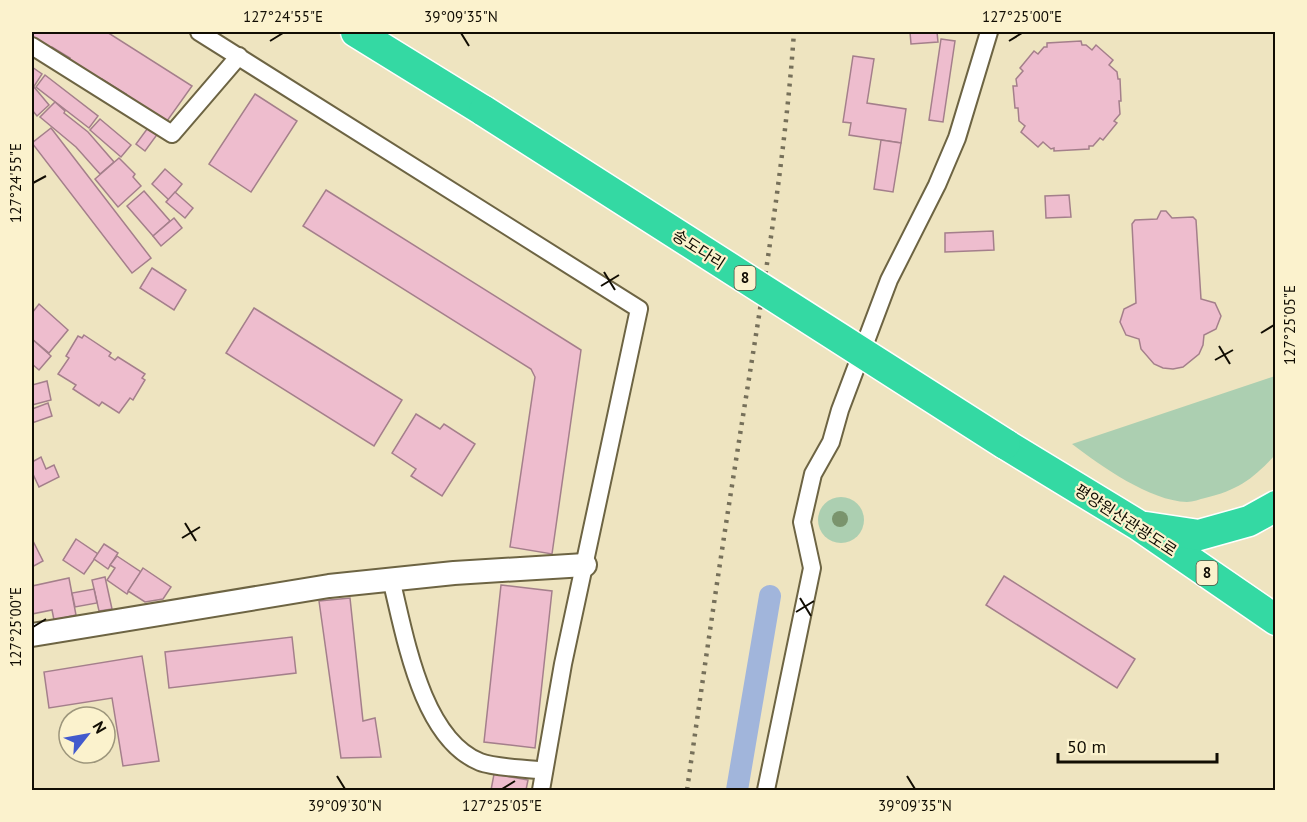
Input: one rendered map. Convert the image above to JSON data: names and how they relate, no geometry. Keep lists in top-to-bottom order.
{
  "streets": {
    "highway": ["송도다리", "8", "평양원산관광도로"]
  },
  "crossings": [
    ["송도다리", "평양원산관광도로"],
    ["8", "평양원산관광도로"]
  ],
  "scale_bar": "50 m",
  "north": "top right",
  "coordinates": [
    "127°24'55\"E",
    "39°09'35\"N",
    "127°25'00\"E",
    "127°25'05\"E",
    "39°09'30\"N"
  ]
}
